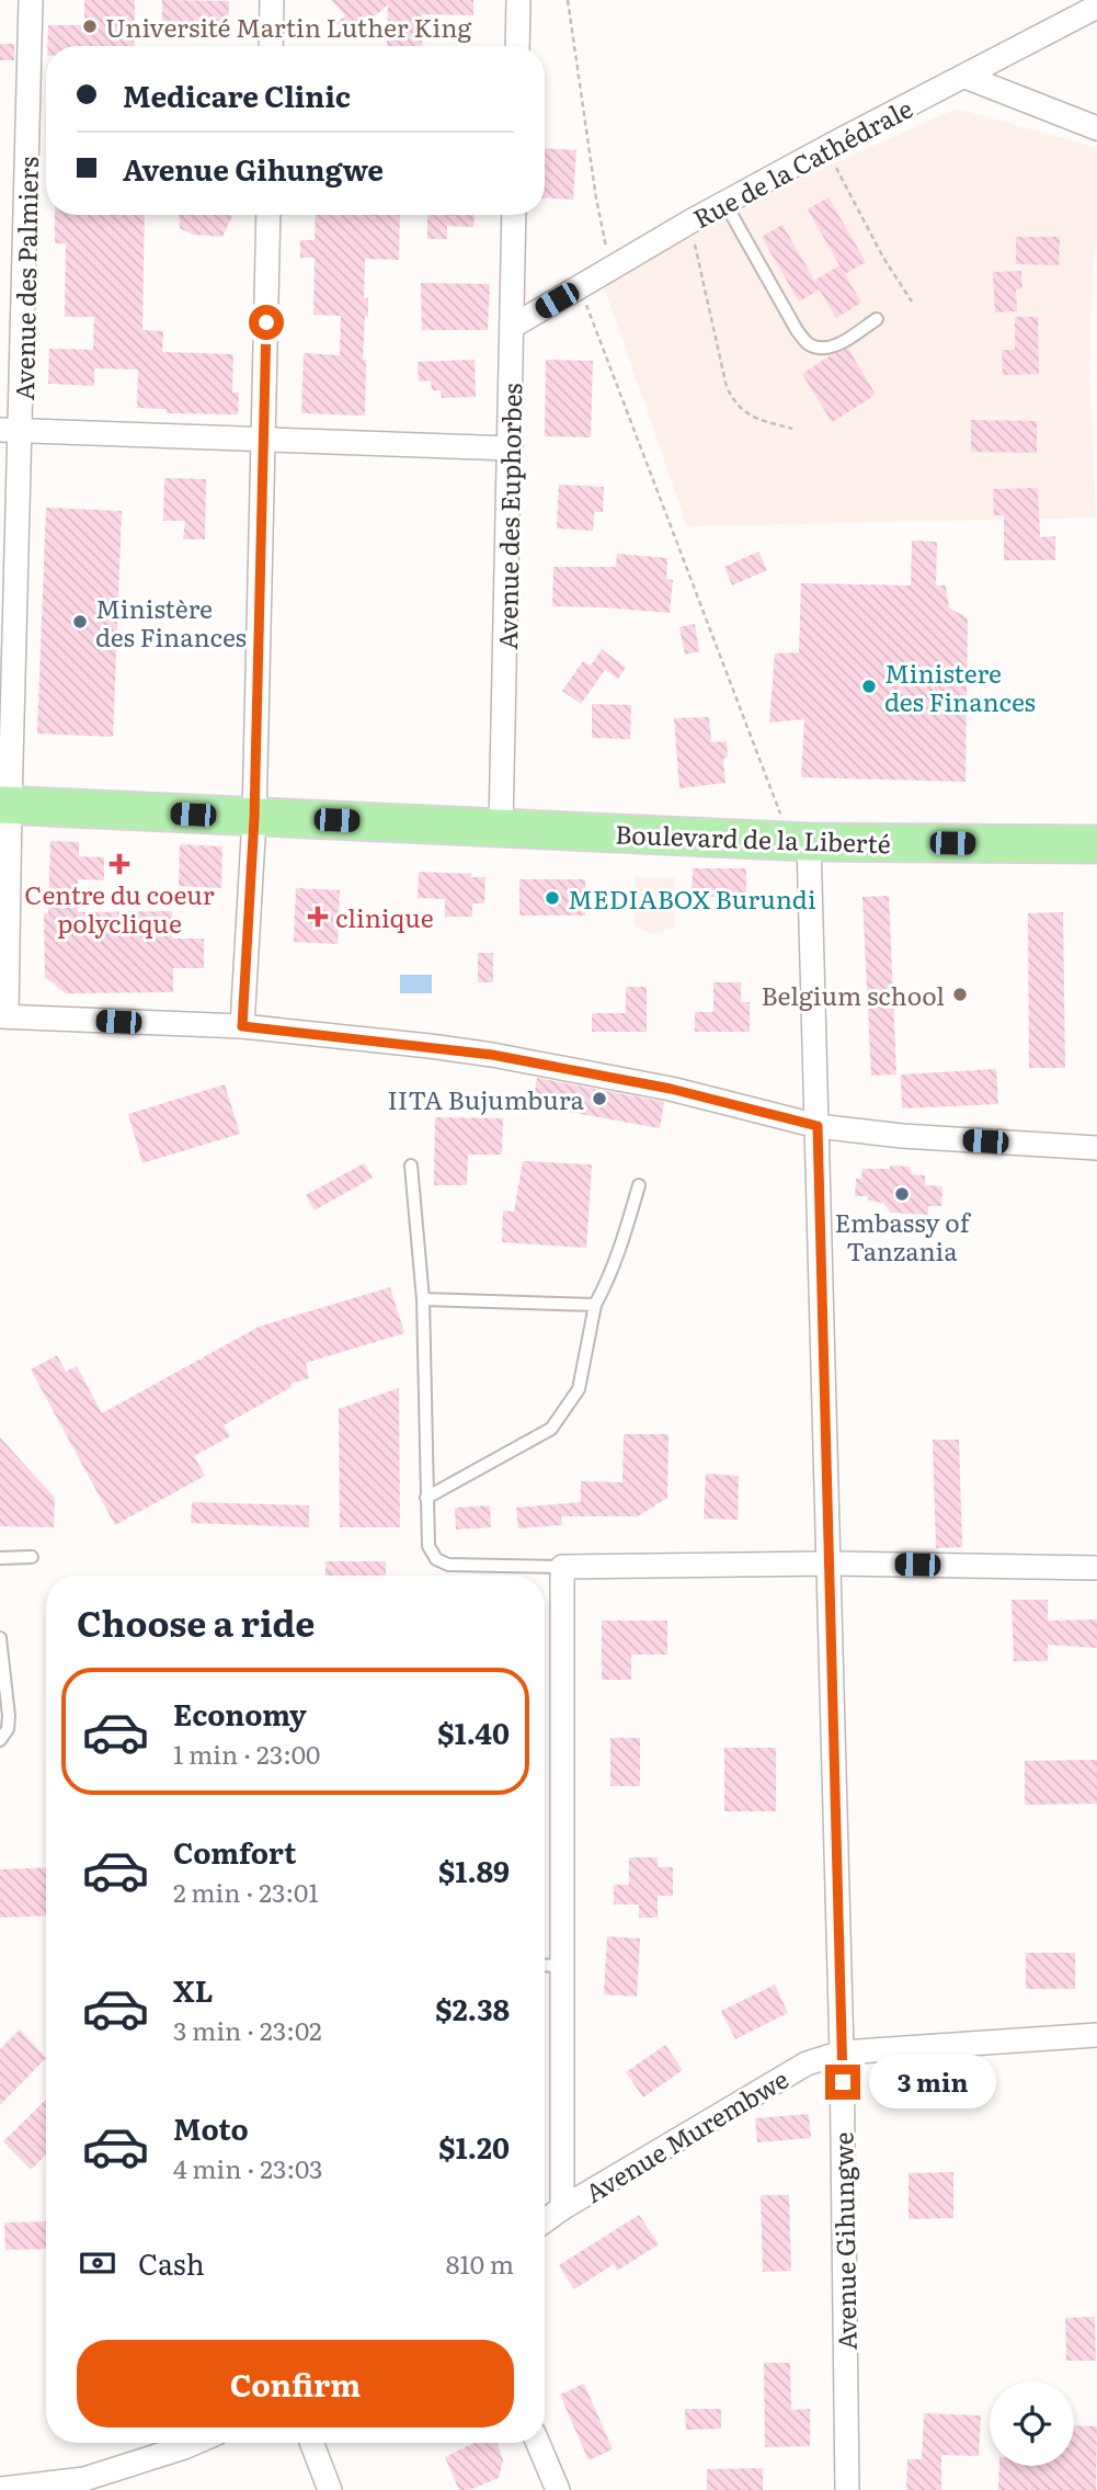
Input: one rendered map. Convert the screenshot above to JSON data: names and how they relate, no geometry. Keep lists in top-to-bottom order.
{
  "streets": {
    "highway": ["Boulevard de la Liberté"],
    "street": [
      "Rue de la Cathédrale",
      "Avenue des Palmiers",
      "Avenue des Euphorbes",
      "Avenue Murembwe",
      "Avenue Gihungwe"
    ]
  },
  "crossings": [
    ["Rue de la Cathédrale", "Avenue des Euphorbes"],
    ["Avenue des Euphorbes", "Boulevard de la Liberté"],
    ["Boulevard de la Liberté", "Avenue Gihungwe"],
    ["Avenue Murembwe", "Avenue Gihungwe"]
  ],
  "places": {
    "other": [
      "Université Martin Luther King",
      "Ministère des Finances",
      "Ministere des Finances",
      "MEDIABOX Burundi",
      "Belgium school",
      "IITA Bujumbura",
      "Embassy of Tanzania"
    ],
    "health": ["Centre du coeur polyclique", "clinique"]
  },
  "page": {
    "banner": ["Medicare Clinic", "Avenue Gihungwe"],
    "heading": "Choose a ride",
    "list": [
      {
        "name": "Economy",
        "note": "1 min · 23:00",
        "value": "$1.40"
      },
      {
        "name": "Comfort",
        "note": "2 min · 23:01",
        "value": "$1.89"
      },
      {
        "name": "XL",
        "note": "3 min · 23:02",
        "value": "$2.38"
      },
      {
        "name": "Moto",
        "note": "4 min · 23:03",
        "value": "$1.20"
      }
    ],
    "bubble": "3 min",
    "pay": ["Cash", "810 m"],
    "buttons": "Confirm"
  }
}
